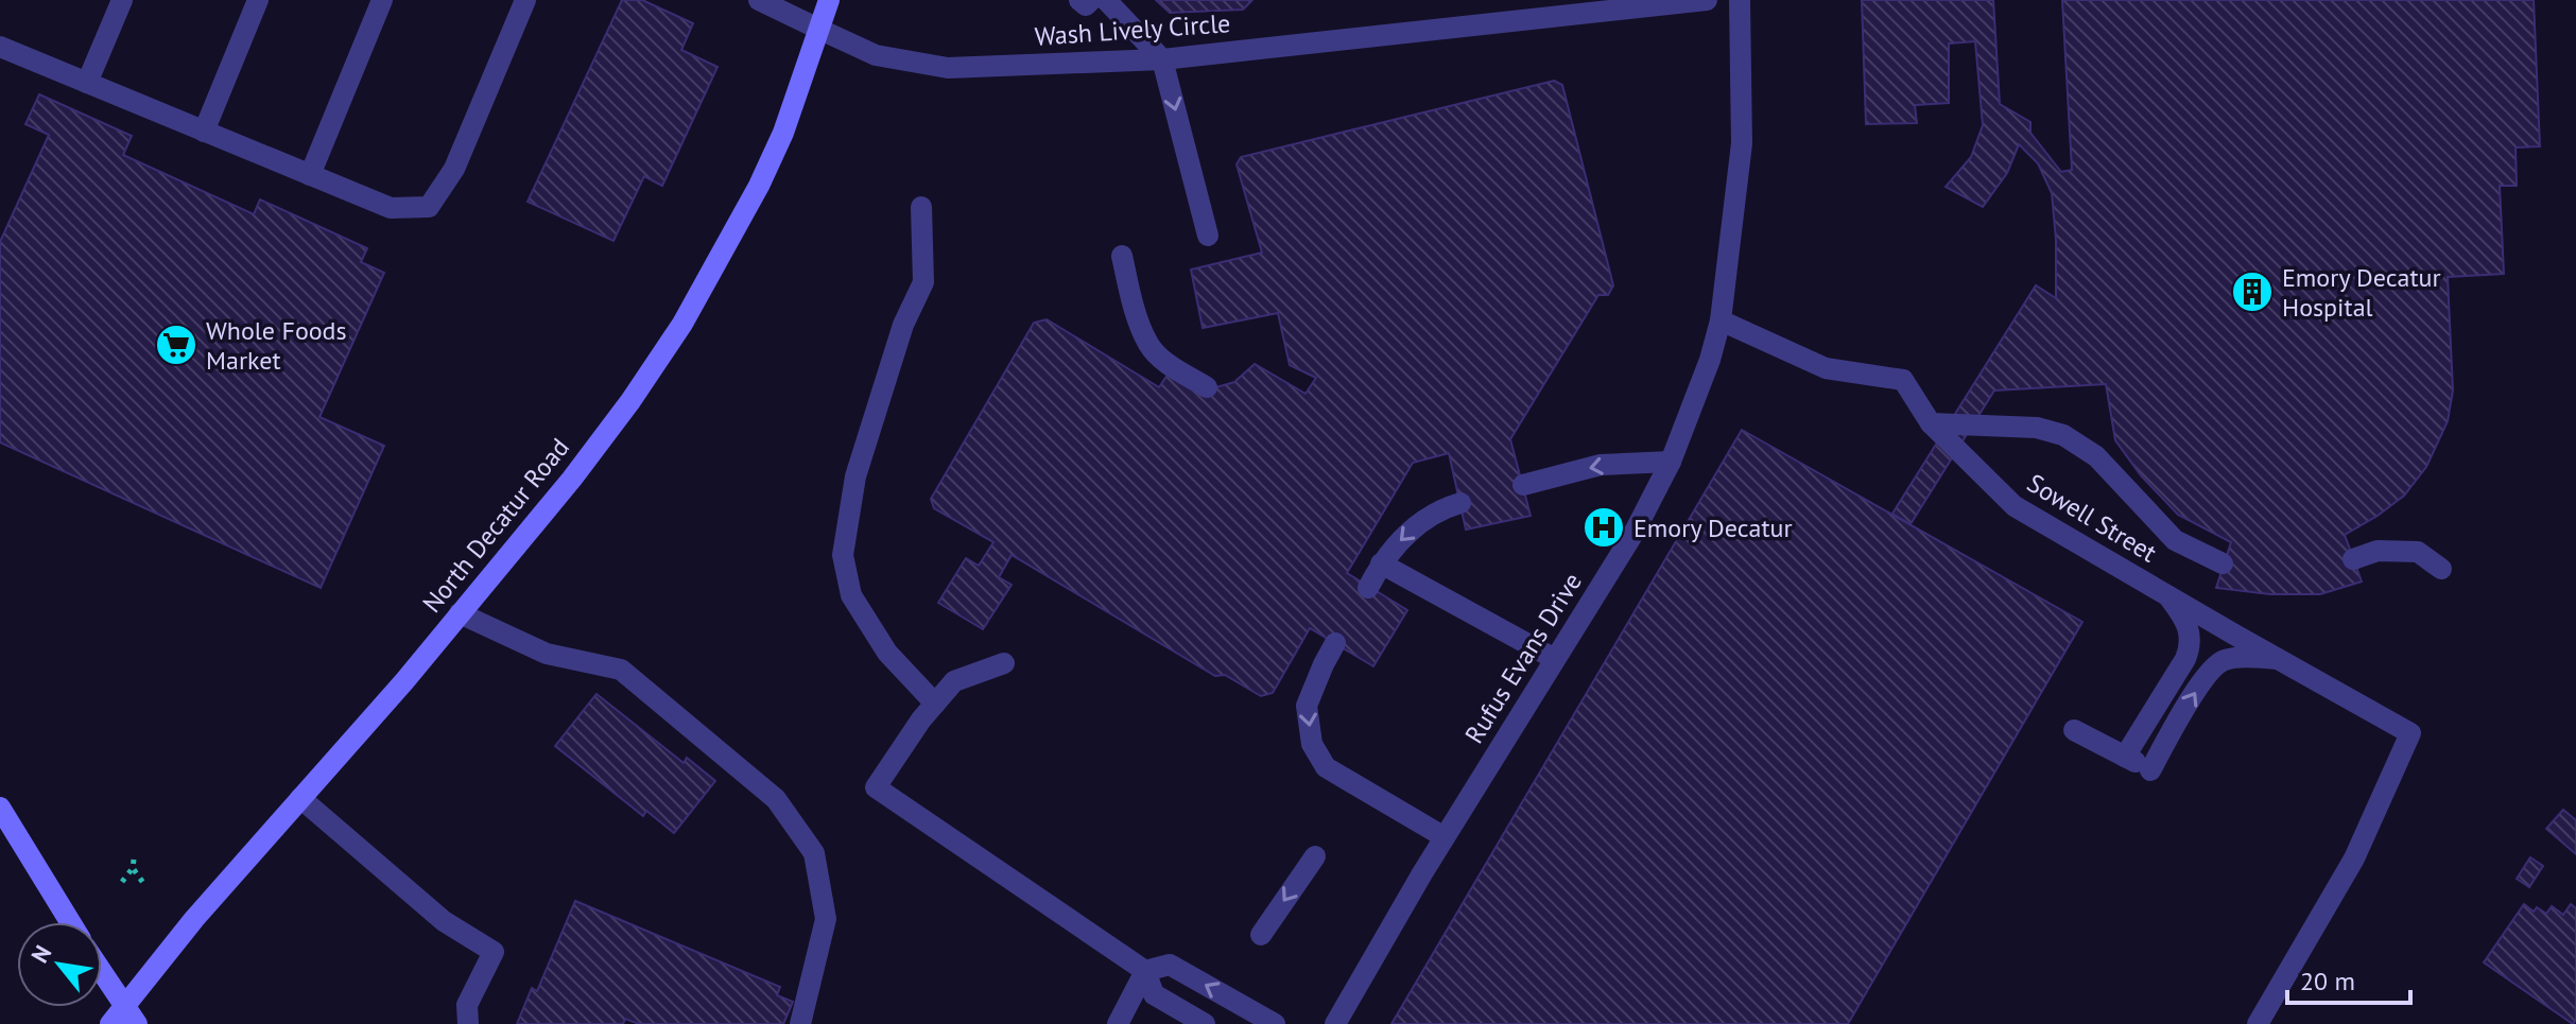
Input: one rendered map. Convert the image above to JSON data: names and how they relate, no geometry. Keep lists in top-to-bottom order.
{
  "streets": {
    "main road": ["North Decatur Road"],
    "street": ["Wash Lively Circle", "Sowell Street", "Rufus Evans Drive"]
  },
  "crossings": [
    ["Wash Lively Circle", "North Decatur Road"],
    ["Sowell Street", "Rufus Evans Drive"]
  ],
  "places": {
    "building": ["Emory Decatur Hospital"],
    "supermarket": ["Whole Foods Market"],
    "hospital": ["Emory Decatur"]
  },
  "scale_bar": "20 m",
  "north": "top left"
}
